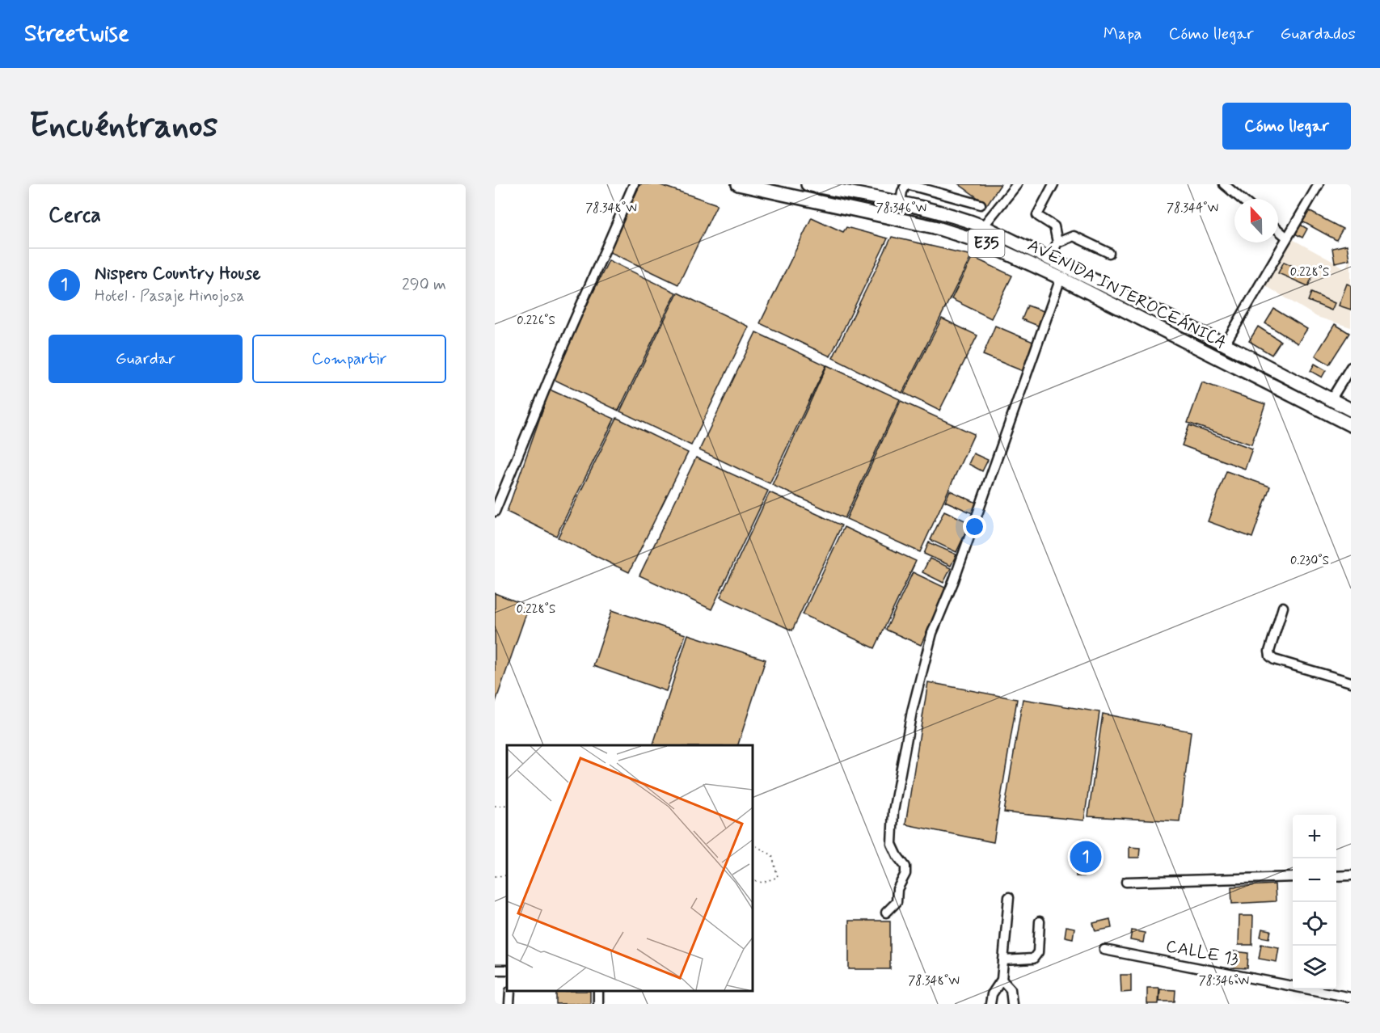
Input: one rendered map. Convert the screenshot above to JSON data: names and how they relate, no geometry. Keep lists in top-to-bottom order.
{
  "streets": {
    "highway": ["E35", "AVENIDA INTEROCEÁNICA"],
    "street": ["CALLE 13"]
  },
  "north": "top",
  "page": {
    "header": "Streetwise",
    "nav": ["Mapa", "Cómo llegar", "Guardados"],
    "buttons": [
      "Cómo llegar",
      ["Guardar", "Compartir"]
    ],
    "title": "Encuéntranos",
    "heading": "Cerca",
    "list": [
      {
        "mark": "1",
        "name": "Nispero Country House",
        "note": "Hotel · Pasaje Hinojosa",
        "value": "290 m"
      }
    ],
    "map_buttons": ["+", "−"],
    "pins": "1"
  },
  "coordinates": [
    "78.348°W",
    "78.346°W",
    "78.344°W",
    "0.228°S",
    "0.226°S",
    "0.230°S"
  ]
}
